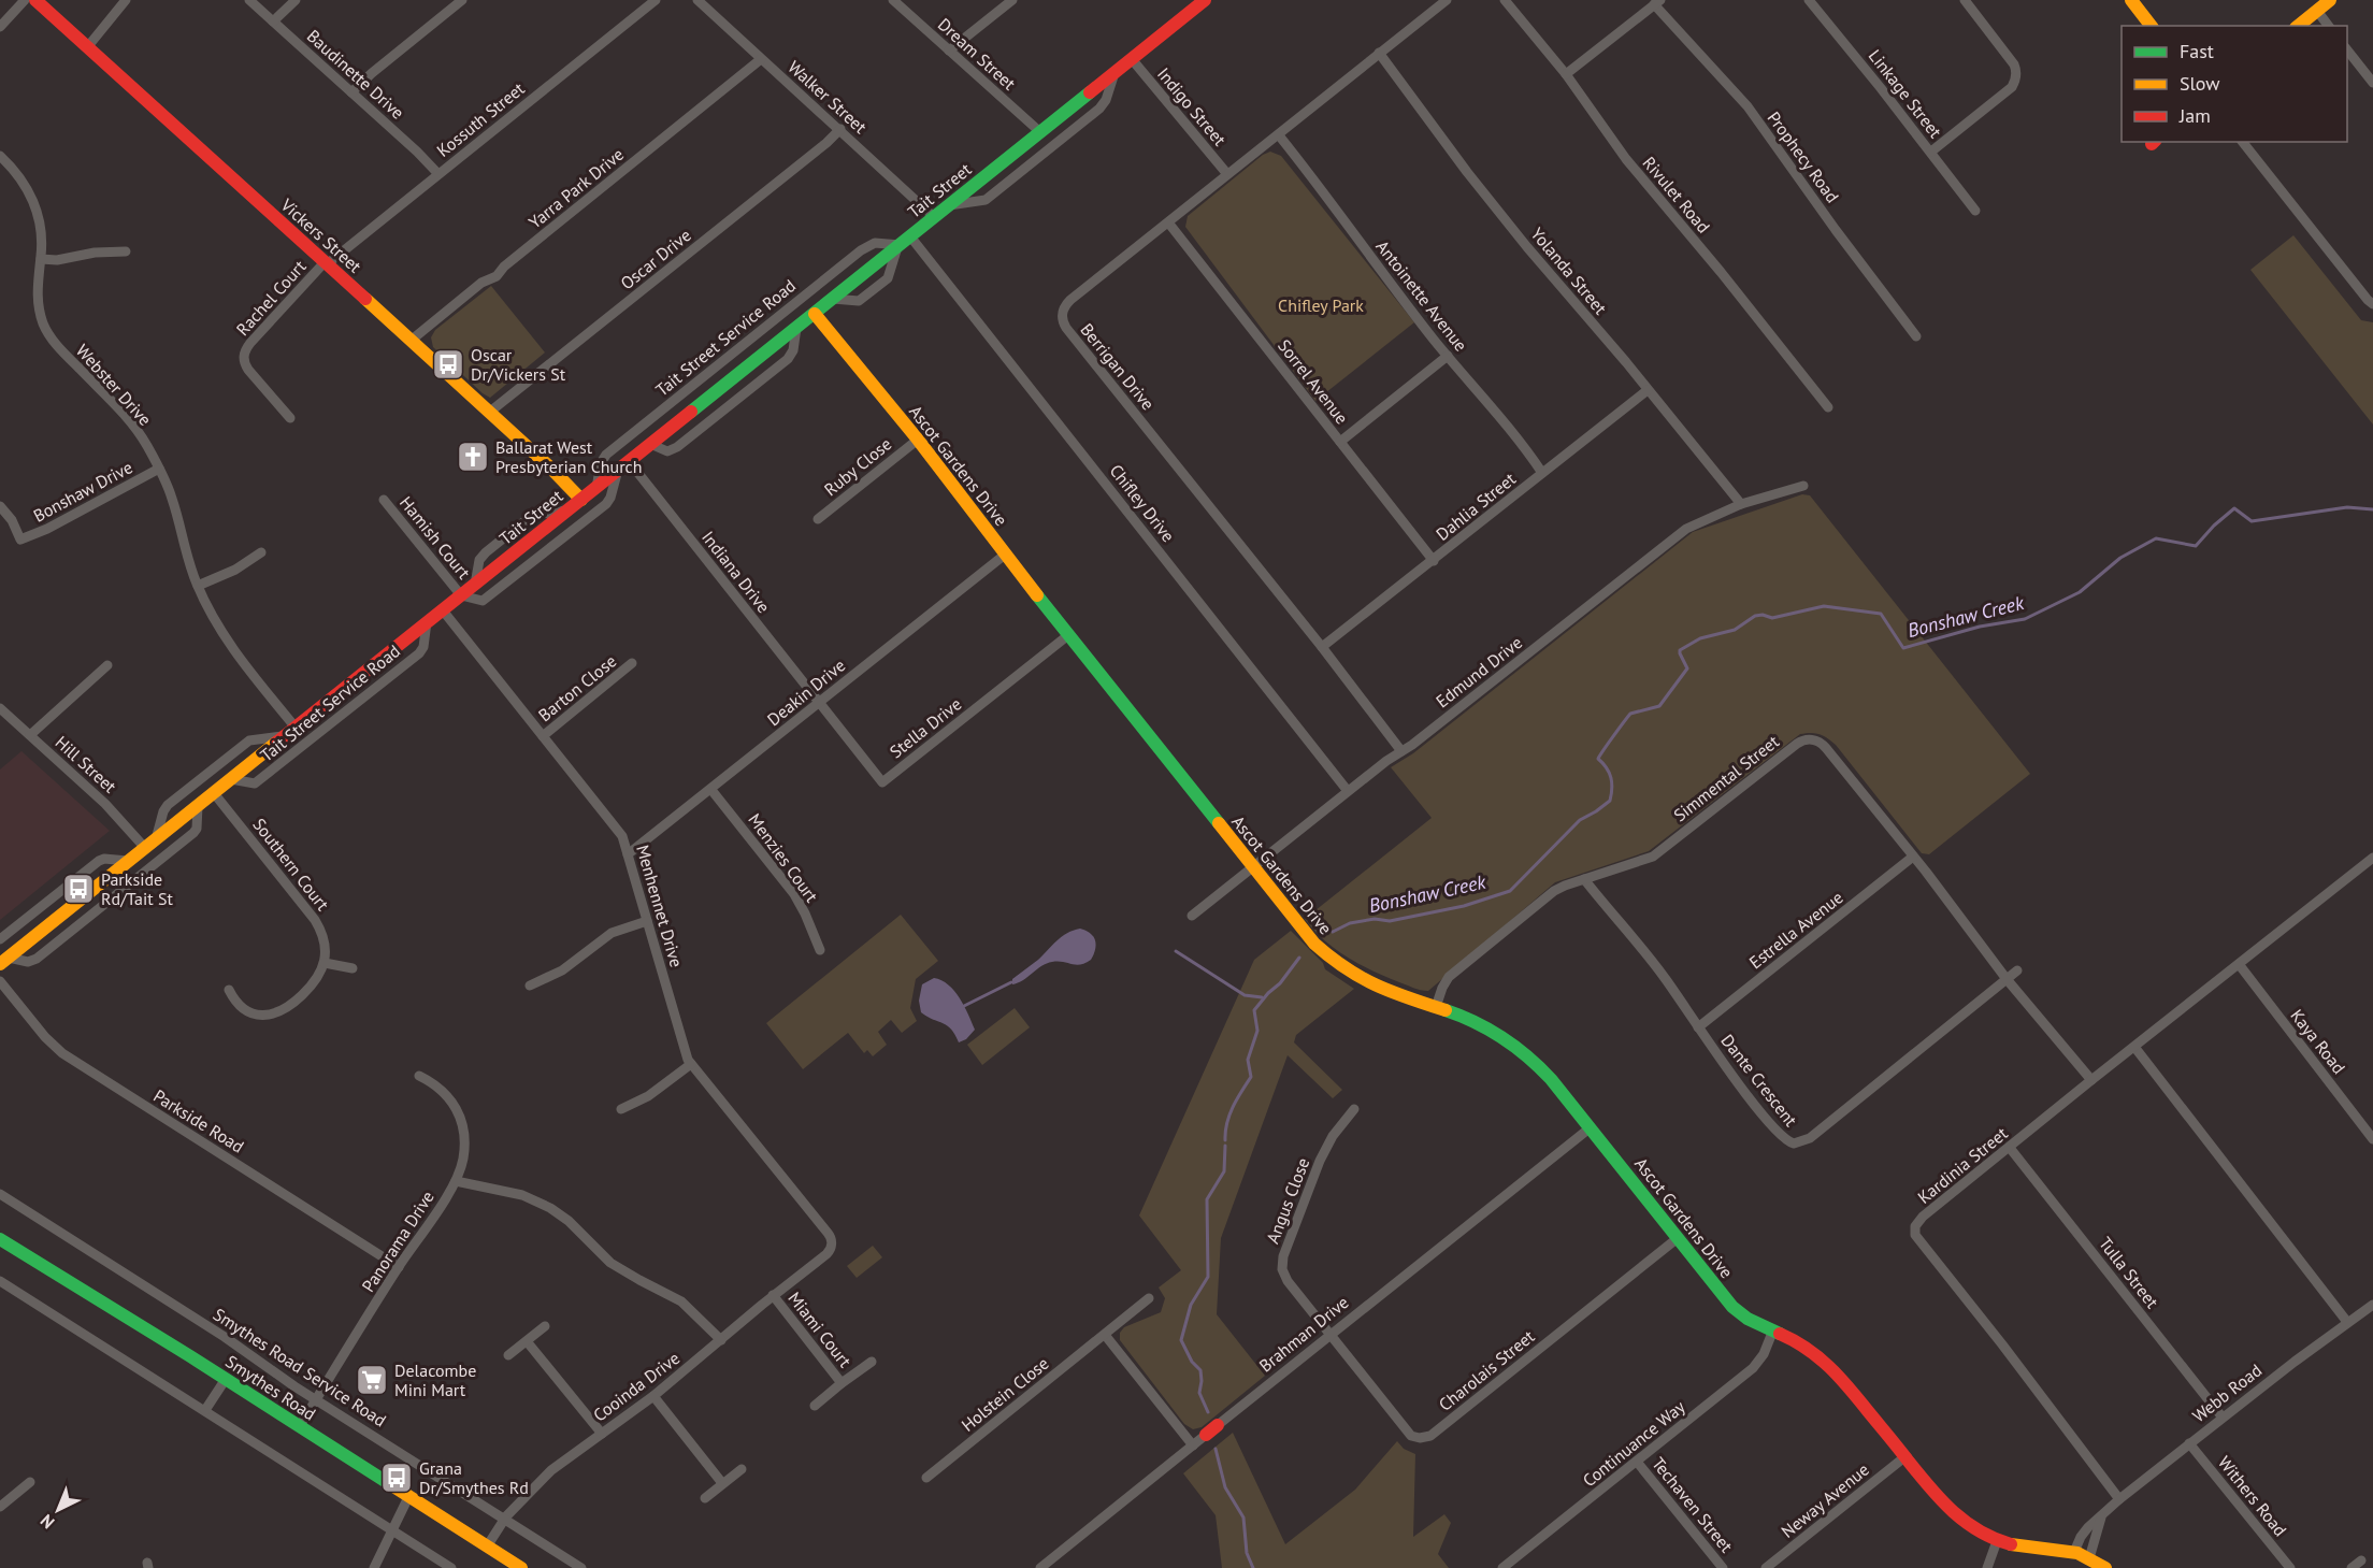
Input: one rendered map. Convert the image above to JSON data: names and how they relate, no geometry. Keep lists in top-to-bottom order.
{
  "streets": {
    "street": [
      "Dream Street",
      "Baudinette Drive",
      "Linkage Street",
      "Walker Street",
      "Indigo Street",
      "Kossuth Street",
      "Prophecy Road",
      "Yarra Park Drive",
      "Tait Street",
      "Rivulet Road",
      "Vickers Street",
      "Oscar Drive",
      "Yolanda Street",
      "Antoinette Avenue",
      "Rachel Court",
      "Tait Street Service Road",
      "Berrigan Drive",
      "Sorrel Avenue",
      "Webster Drive",
      "Ascot Gardens Drive",
      "Ruby Close",
      "Bonshaw Drive",
      "Chifley Drive",
      "Dahlia Street",
      "Hamish Court",
      "Indiana Drive",
      "Edmund Drive",
      "Barton Close",
      "Deakin Drive",
      "Stella Drive",
      "Hill Street",
      "Simmental Street",
      "Menzies Court",
      "Southern Court",
      "Menhennet Drive",
      "Estrella Avenue",
      "Kaya Road",
      "Dante Crescent",
      "Parkside Road",
      "Kardinia Street",
      "Angus Close",
      "Panorama Drive",
      "Tulla Street",
      "Miami Court",
      "Brahman Drive",
      "Smythes Road Service Road",
      "Charolais Street",
      "Cooinda Drive",
      "Smythes Road",
      "Webb Road",
      "Holstein Close",
      "Continuance Way",
      "Withers Road",
      "Neway Avenue",
      "Techaven Street"
    ]
  },
  "crossings": [
    ["Dream Street", "Tait Street"],
    ["Baudinette Drive", "Kossuth Street"],
    ["Walker Street", "Yarra Park Drive"],
    ["Walker Street", "Tait Street"],
    ["Walker Street", "Oscar Drive"],
    ["Indigo Street", "Tait Street"],
    ["Indigo Street", "Berrigan Drive"],
    ["Kossuth Street", "Vickers Street"],
    ["Kossuth Street", "Rachel Court"],
    ["Yarra Park Drive", "Vickers Street"],
    ["Tait Street", "Vickers Street"],
    ["Tait Street", "Tait Street Service Road"],
    ["Tait Street", "Webster Drive"],
    ["Tait Street", "Ascot Gardens Drive"],
    ["Tait Street", "Chifley Drive"],
    ["Tait Street", "Hamish Court"],
    ["Tait Street", "Indiana Drive"],
    ["Tait Street", "Hill Street"],
    ["Tait Street", "Southern Court"],
    ["Tait Street", "Menhennet Drive"],
    ["Vickers Street", "Oscar Drive"],
    ["Vickers Street", "Rachel Court"],
    ["Yolanda Street", "Berrigan Drive"],
    ["Yolanda Street", "Dahlia Street"],
    ["Yolanda Street", "Edmund Drive"],
    ["Antoinette Avenue", "Berrigan Drive"],
    ["Antoinette Avenue", "Dahlia Street"],
    ["Tait Street Service Road", "Chifley Drive"],
    ["Berrigan Drive", "Sorrel Avenue"],
    ["Berrigan Drive", "Dahlia Street"],
    ["Berrigan Drive", "Edmund Drive"],
    ["Sorrel Avenue", "Dahlia Street"],
    ["Webster Drive", "Bonshaw Drive"],
    ["Ascot Gardens Drive", "Ruby Close"],
    ["Ascot Gardens Drive", "Edmund Drive"],
    ["Ascot Gardens Drive", "Deakin Drive"],
    ["Ascot Gardens Drive", "Stella Drive"],
    ["Ascot Gardens Drive", "Simmental Street"],
    ["Ascot Gardens Drive", "Brahman Drive"],
    ["Ascot Gardens Drive", "Charolais Street"],
    ["Ascot Gardens Drive", "Webb Road"],
    ["Ascot Gardens Drive", "Continuance Way"],
    ["Ascot Gardens Drive", "Neway Avenue"],
    ["Chifley Drive", "Edmund Drive"],
    ["Indiana Drive", "Deakin Drive"],
    ["Indiana Drive", "Stella Drive"],
    ["Barton Close", "Menhennet Drive"],
    ["Deakin Drive", "Stella Drive"],
    ["Deakin Drive", "Menzies Court"],
    ["Deakin Drive", "Menhennet Drive"],
    ["Simmental Street", "Estrella Avenue"],
    ["Simmental Street", "Dante Crescent"],
    ["Simmental Street", "Kardinia Street"],
    ["Menhennet Drive", "Cooinda Drive"],
    ["Estrella Avenue", "Dante Crescent"],
    ["Kaya Road", "Kardinia Street"],
    ["Parkside Road", "Panorama Drive"],
    ["Kardinia Street", "Tulla Street"],
    ["Kardinia Street", "Webb Road"],
    ["Angus Close", "Brahman Drive"],
    ["Angus Close", "Charolais Street"],
    ["Panorama Drive", "Smythes Road Service Road"],
    ["Panorama Drive", "Smythes Road"],
    ["Tulla Street", "Webb Road"],
    ["Miami Court", "Cooinda Drive"],
    ["Brahman Drive", "Charolais Street"],
    ["Smythes Road Service Road", "Cooinda Drive"],
    ["Cooinda Drive", "Smythes Road"],
    ["Webb Road", "Withers Road"],
    ["Continuance Way", "Techaven Street"]
  ],
  "water": ["Bonshaw Creek"],
  "parks": ["Chifley Park"],
  "places": {
    "bus stop": ["Oscar Dr/Vickers St", "Parkside Rd/Tait St", "Grana Dr/Smythes Rd"],
    "church": ["Ballarat West Presbyterian Church"],
    "supermarket": ["Delacombe Mini Mart"]
  },
  "legend": ["Fast", "Slow", "Jam"],
  "north": "bottom left"
}
